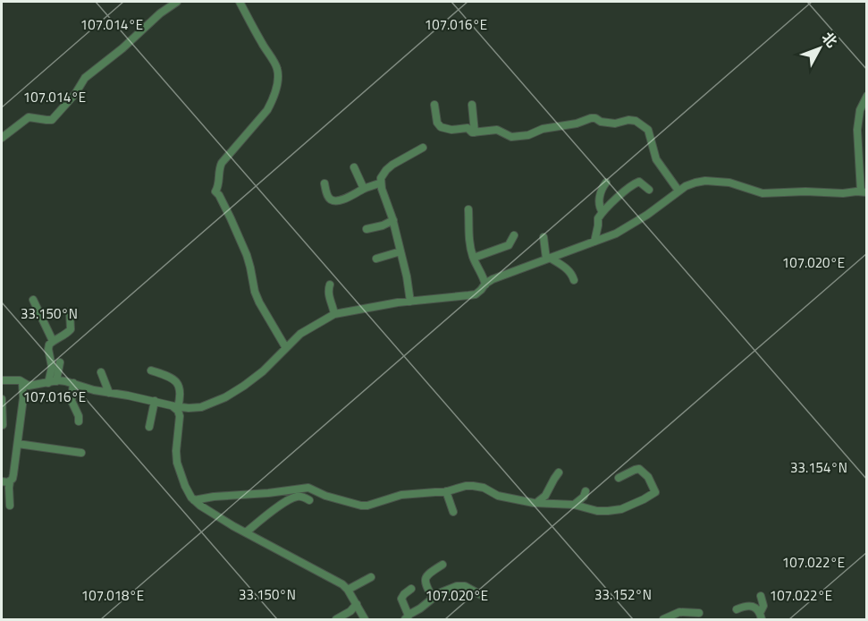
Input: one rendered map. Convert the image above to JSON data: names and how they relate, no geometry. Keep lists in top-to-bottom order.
{
  "north": "top right",
  "coordinates": [
    "107.014°E",
    "107.016°E",
    "107.020°E",
    "33.150°N",
    "33.154°N",
    "107.022°E",
    "33.152°N",
    "107.018°E"
  ]
}
